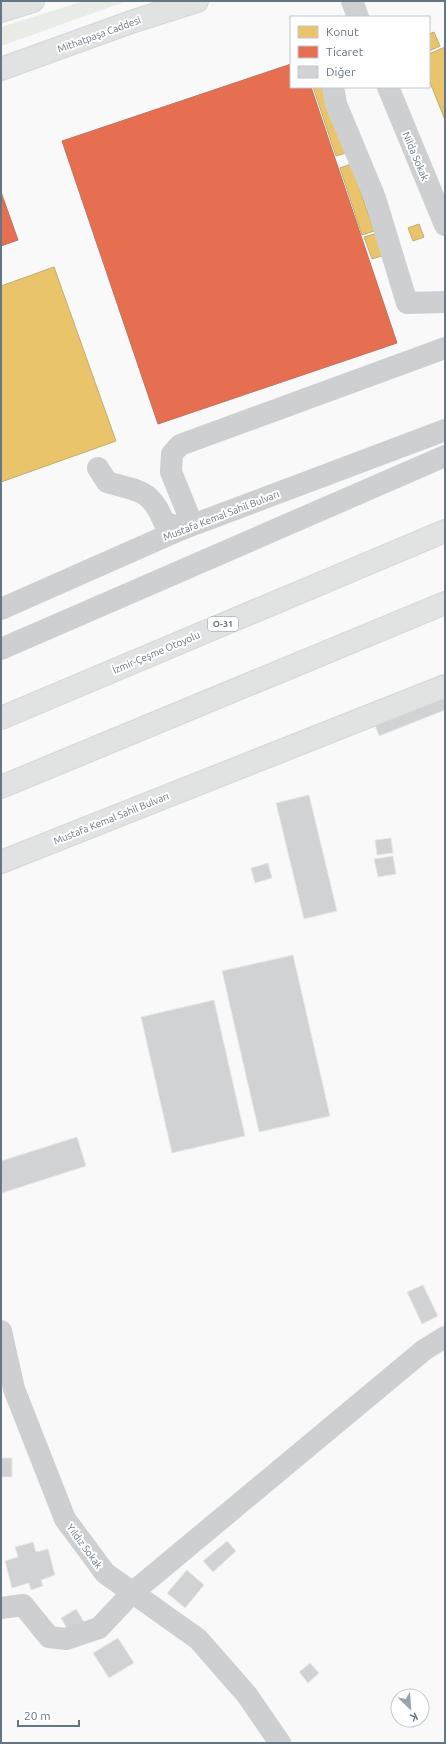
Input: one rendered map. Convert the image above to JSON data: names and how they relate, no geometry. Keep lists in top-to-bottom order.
{
  "streets": {
    "main road": [
      "Mithatpaşa Caddesi",
      "Mustafa Kemal Sahil Bulvarı",
      "O-31",
      "İzmir-Çeşme Otoyolu"
    ],
    "street": ["Nilda Sokak", "Yıldız Sokak"]
  },
  "legend": ["Konut", "Ticaret", "Diğer"],
  "scale_bar": "20 m",
  "north": "bottom right"
}
